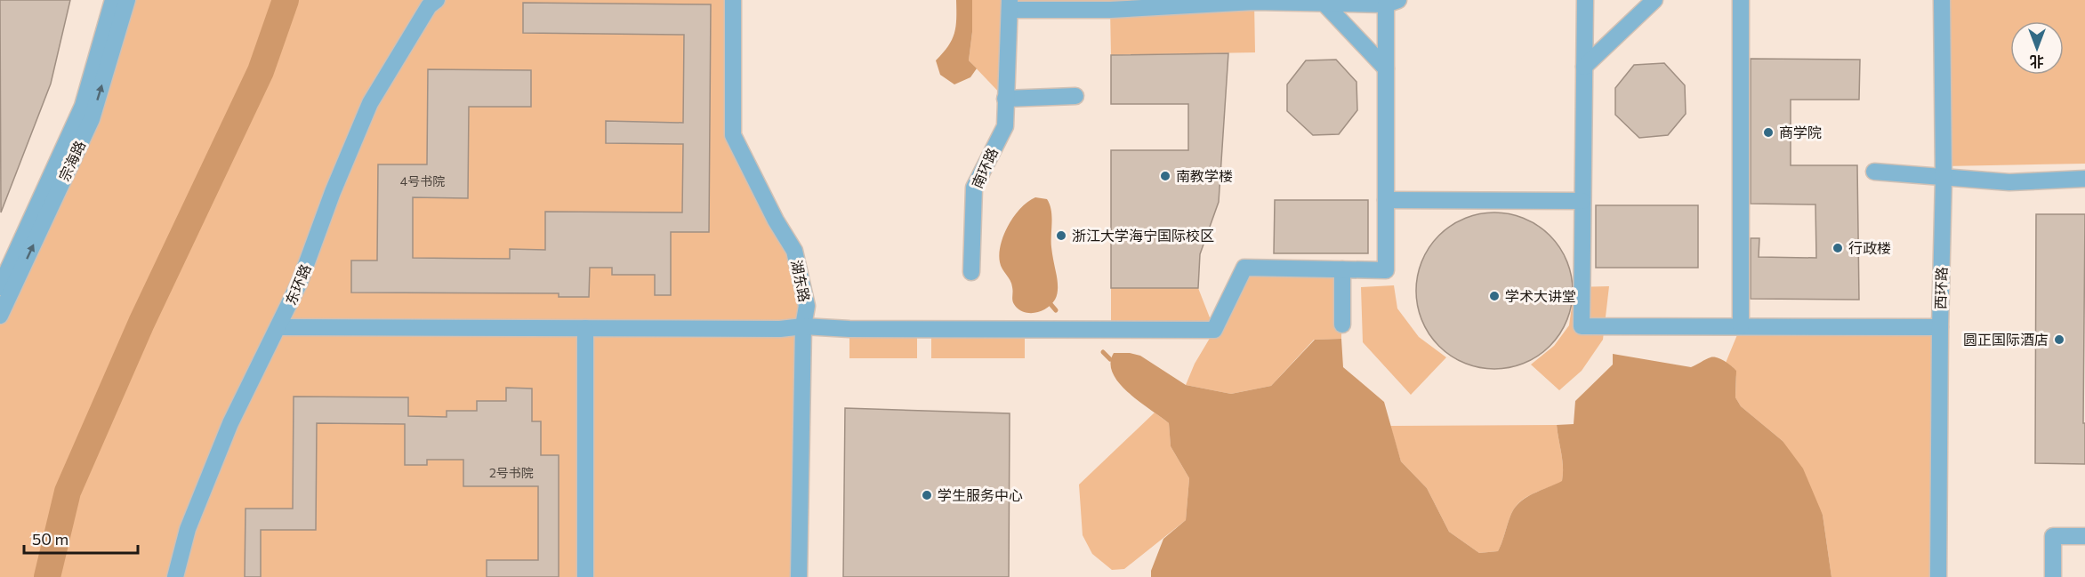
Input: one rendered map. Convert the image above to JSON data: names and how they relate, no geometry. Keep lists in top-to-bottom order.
{
  "streets": {
    "street": [
      "宗海路",
      "南环路",
      "湖东路",
      "东环路",
      "西环路"
    ]
  },
  "places": [
    "商学院",
    "南教学楼",
    "浙江大学海宁国际校区",
    "行政楼",
    "学术大讲堂",
    "圆正国际酒店",
    "学生服务中心"
  ],
  "house_numbers": ["4号书院", "2号书院"],
  "scale_bar": "50 m",
  "north": "bottom"
}
